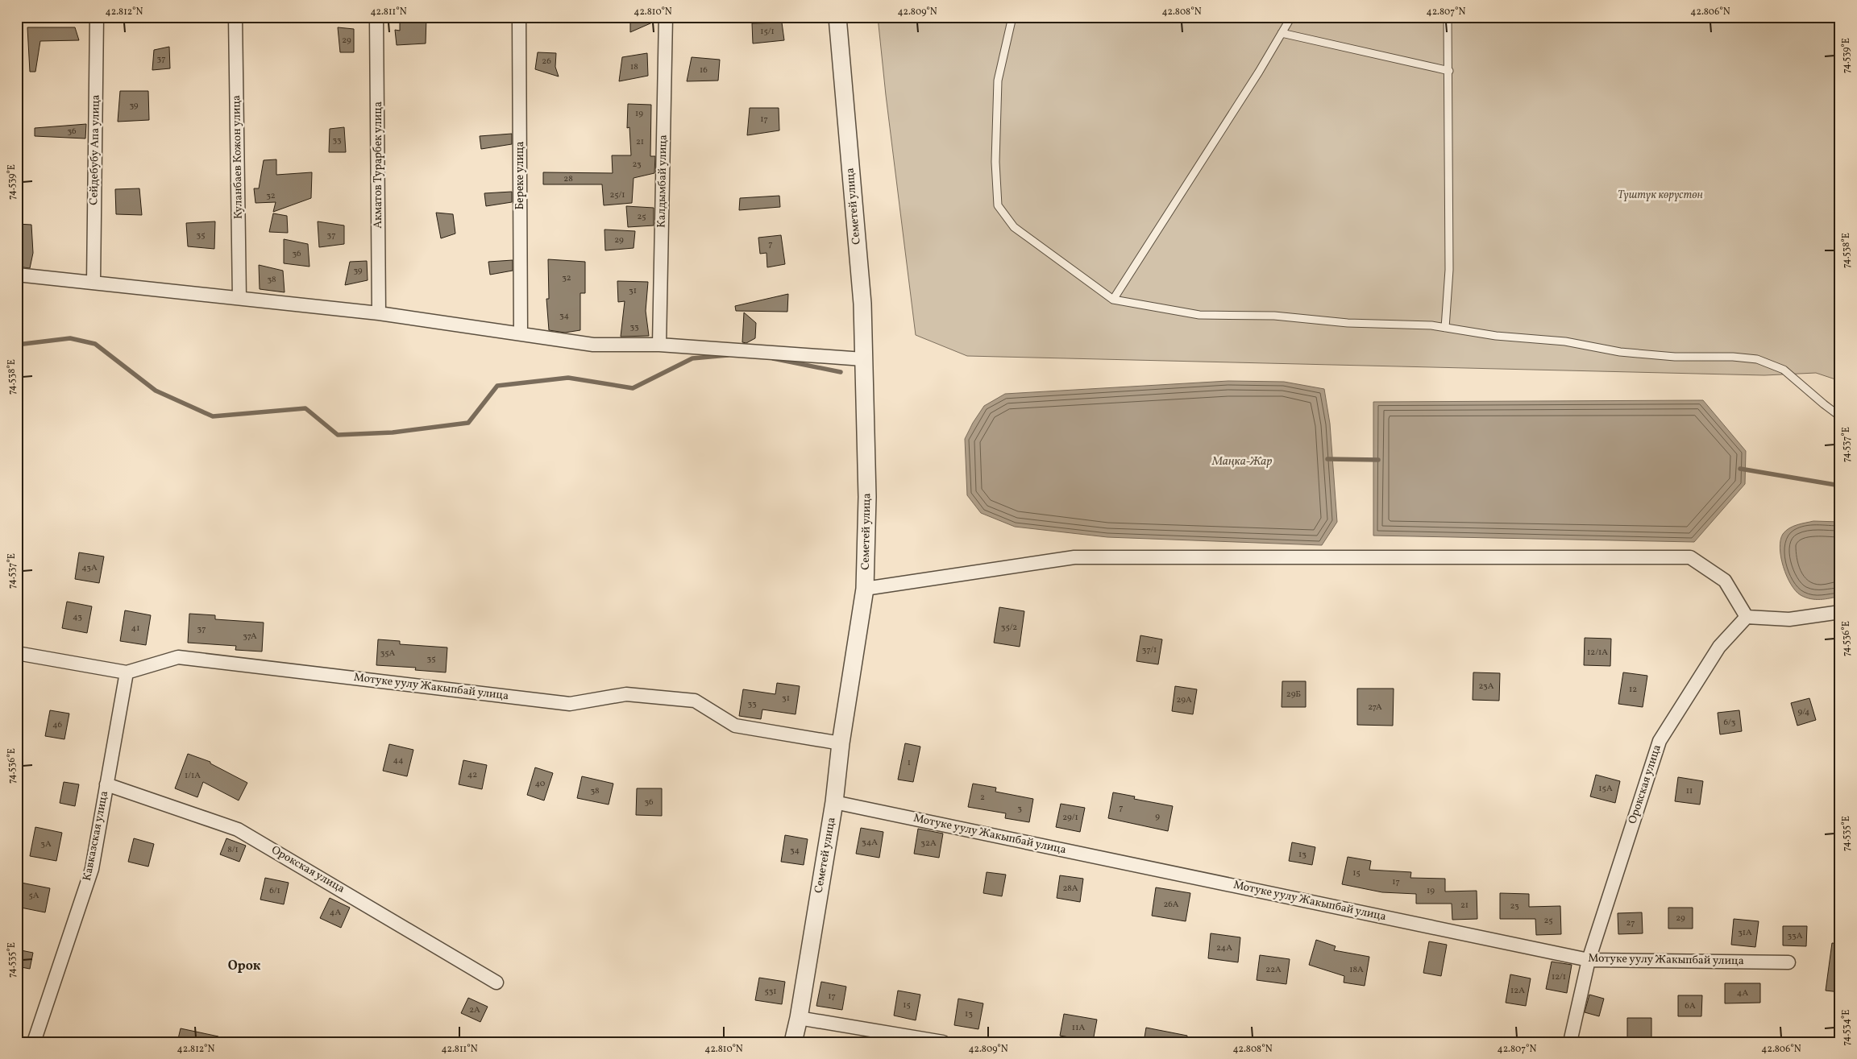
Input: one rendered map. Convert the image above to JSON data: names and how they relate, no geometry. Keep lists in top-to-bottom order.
{
  "streets": {
    "street": [
      "Сейдебубу Апа улица",
      "Куланбаев Кожон улица",
      "Акматов Турарбек улица",
      "Береке улица",
      "Калдымбай улица",
      "Семетей улица",
      "Мотуке уулу Жакыпбай улица",
      "Орокская улица",
      "Кавказская улица"
    ]
  },
  "crossings": [
    ["Семетей улица", "Мотуке уулу Жакыпбай улица"],
    ["Мотуке уулу Жакыпбай улица", "Орокская улица"],
    ["Мотуке уулу Жакыпбай улица", "Кавказская улица"],
    ["Орокская улица", "Кавказская улица"]
  ],
  "districts": ["Орок"],
  "water": ["Маңка-Жар"],
  "parks": ["Түштүк көрүстөн"],
  "house_numbers": [
    "15/1",
    "29",
    "37",
    "26",
    "18",
    "16",
    "39",
    "19",
    "17",
    "36",
    "33",
    "21",
    "23",
    "28",
    "25/1",
    "32",
    "25",
    "35",
    "37",
    "29",
    "7",
    "36",
    "39",
    "32",
    "38",
    "31",
    "34",
    "33",
    "43А",
    "43",
    "35/2",
    "41",
    "37",
    "37А",
    "37/1",
    "12/1А",
    "35А",
    "35",
    "23А",
    "12",
    "29Б",
    "31",
    "29А",
    "33",
    "27А",
    "9/4",
    "6/3",
    "46",
    "44",
    "1",
    "42",
    "1/1А",
    "40",
    "15А",
    "38",
    "11",
    "2",
    "36",
    "7",
    "3",
    "9",
    "29/1",
    "34А",
    "32А",
    "3А",
    "8/1",
    "34",
    "13",
    "15",
    "17",
    "28А",
    "6/1",
    "19",
    "5А",
    "26А",
    "21",
    "23",
    "4А",
    "29",
    "25",
    "27",
    "31А",
    "33А",
    "24А",
    "22А",
    "18А",
    "12/1",
    "12А",
    "531",
    "4А",
    "17",
    "15",
    "6А",
    "2А",
    "13",
    "11А"
  ],
  "coordinates": [
    "42.812°N",
    "42.811°N",
    "42.810°N",
    "42.809°N",
    "42.808°N",
    "42.807°N",
    "42.806°N",
    "74.539°E",
    "74.538°E",
    "74.537°E",
    "74.536°E",
    "74.535°E",
    "74.534°E"
  ]
}
